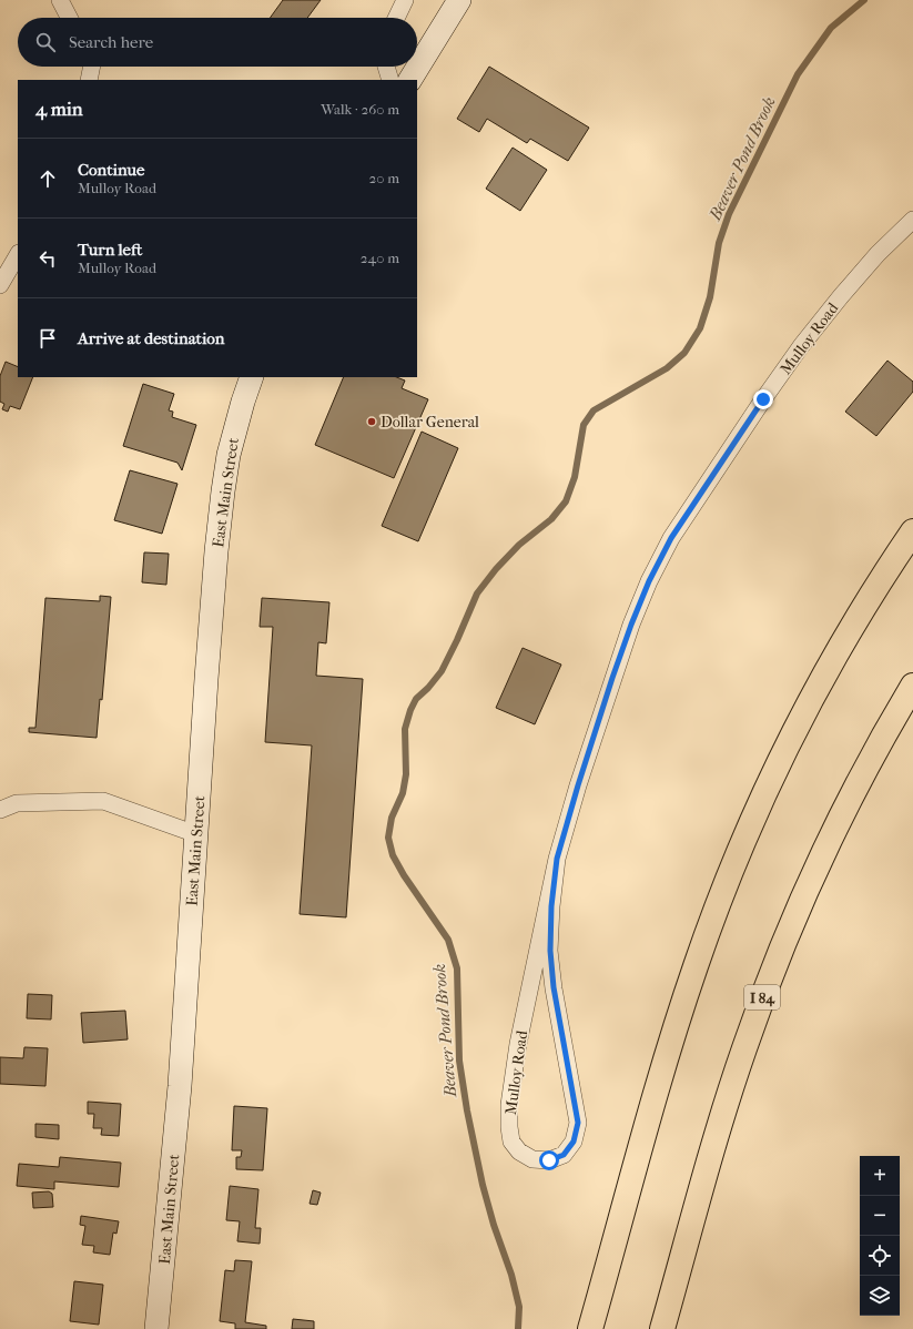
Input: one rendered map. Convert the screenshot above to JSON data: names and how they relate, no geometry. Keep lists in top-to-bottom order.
{
  "streets": {
    "highway": ["I 84"],
    "main road": ["East Main Street"],
    "street": ["Mulloy Road"]
  },
  "water": ["Beaver Pond Brook"],
  "places": ["Dollar General"],
  "page": {
    "search": "Search here",
    "heading": ["4 min", "Walk · 260 m"],
    "list": [
      ["Continue", "Mulloy Road", "20 m"],
      ["Turn left", "Mulloy Road", "240 m"],
      "Arrive at destination"
    ],
    "map_buttons": ["+", "−"]
  }
}
